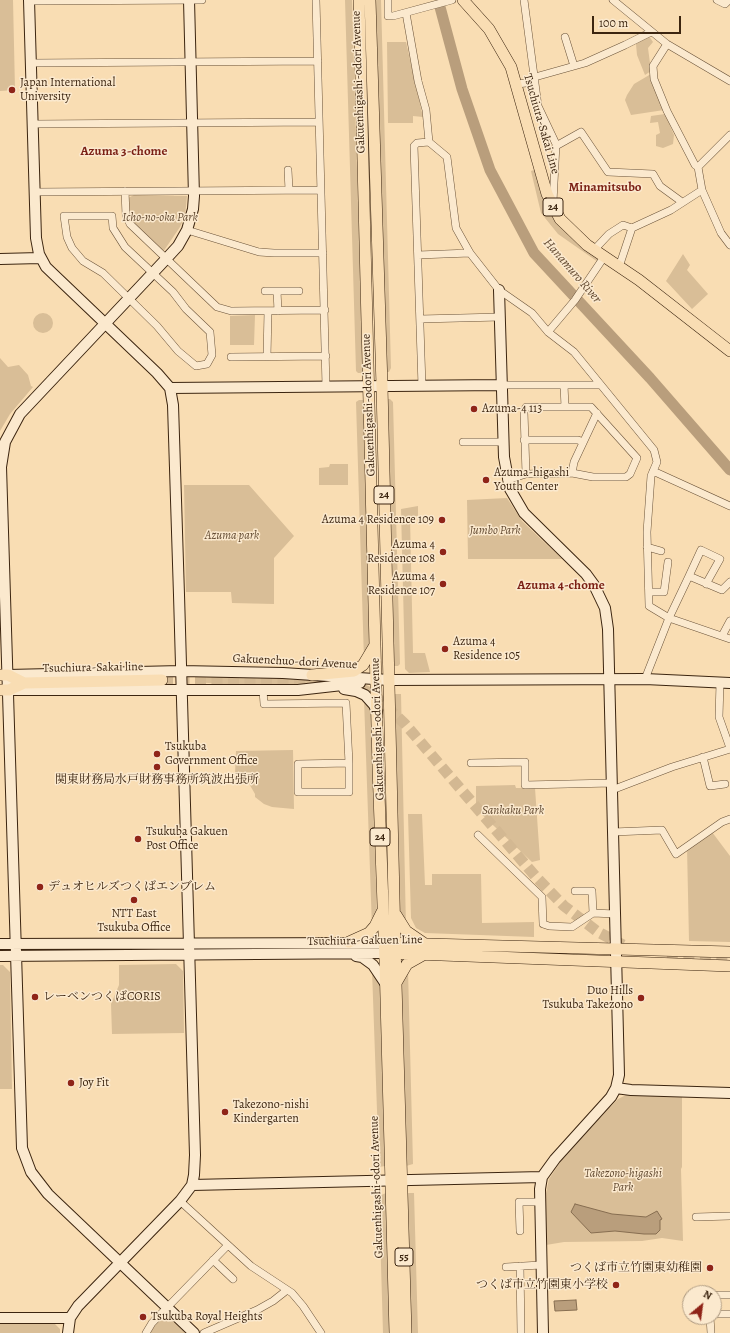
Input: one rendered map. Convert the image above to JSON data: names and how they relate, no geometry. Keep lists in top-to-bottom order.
{
  "streets": {
    "main road": [
      "Gakuenhigashi-odori Avenue",
      "Tsuchiura-Sakai Line",
      "24",
      "Tsuchiura-Sakai line",
      "Tsuchiura-Gakuen Line",
      "55"
    ],
    "street": ["Gakuenchuo-dori Avenue"]
  },
  "crossings": [
    ["Gakuenhigashi-odori Avenue", "24"],
    ["Gakuenhigashi-odori Avenue", "Gakuenchuo-dori Avenue"],
    ["Gakuenhigashi-odori Avenue", "55"],
    ["24", "Tsuchiura-Gakuen Line"],
    ["24", "55"],
    ["Gakuenchuo-dori Avenue", "Tsuchiura-Sakai line"],
    ["Tsuchiura-Gakuen Line", "55"]
  ],
  "districts": ["Azuma 3-chome", "Minamitsubo", "Azuma 4-chome"],
  "water": ["Hanamuro River"],
  "parks": [
    "Icho-no-oka Park",
    "Jumbo Park",
    "Azuma park",
    "Sankaku Park",
    "Takezono-higashi Park"
  ],
  "places": [
    "Japan International University",
    "Azuma-4 113",
    "Azuma-higashi Youth Center",
    "Azuma 4 Residence 109",
    "Azuma 4 Residence 108",
    "Azuma 4 Residence 107",
    "Azuma 4 Residence 105",
    "Tsukuba Government Office",
    "関東財務局水戸財務事務所筑波出張所",
    "Tsukuba Gakuen Post Office",
    "デュオヒルズつくばエンブレム",
    "NTT East Tsukuba Office",
    "レーベンつくばCORIS",
    "Duo Hills Tsukuba Takezono",
    "Joy Fit",
    "Takezono-nishi Kindergarten",
    "つくば市立竹園東幼稚園",
    "つくば市立竹園東小学校",
    "Tsukuba Royal Heights"
  ],
  "scale_bar": "100 m",
  "north": "top right"
}
